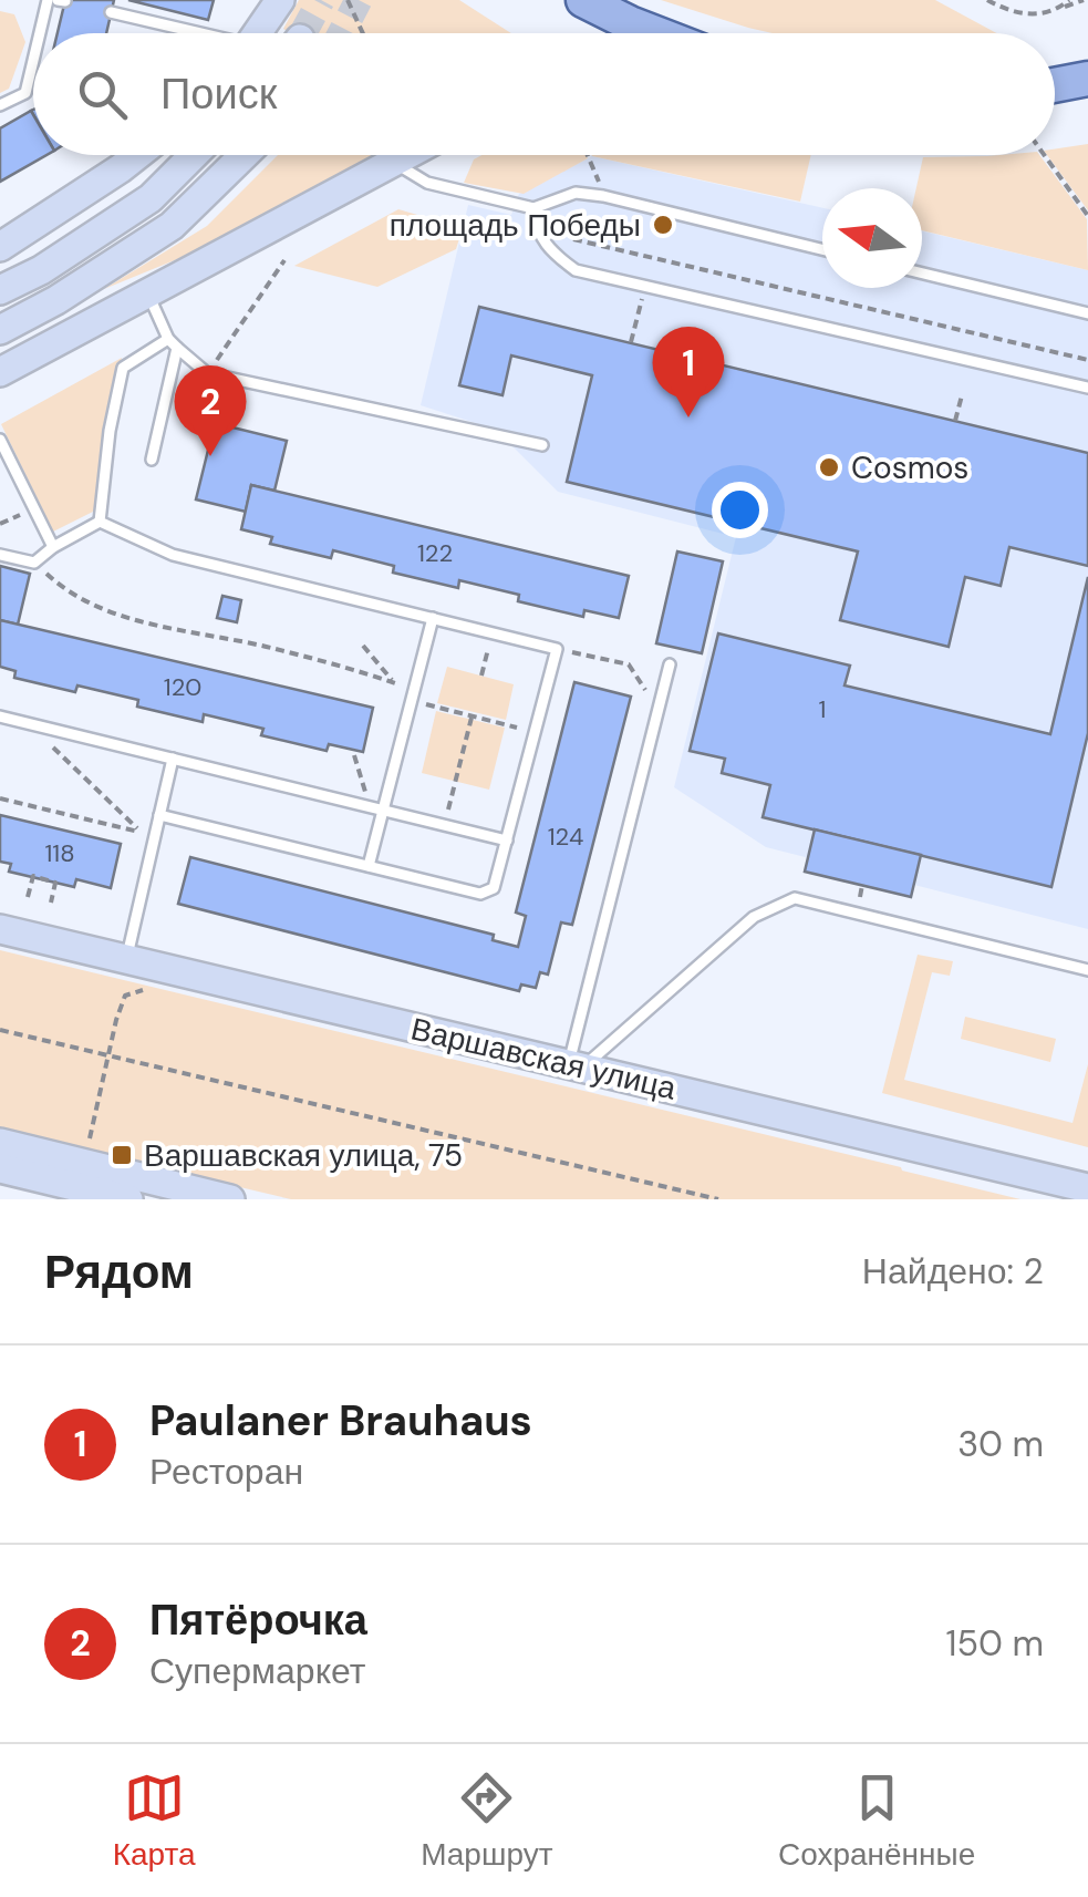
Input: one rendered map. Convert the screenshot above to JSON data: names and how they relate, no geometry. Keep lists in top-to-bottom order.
{
  "streets": {
    "street": ["Варшавская улица"]
  },
  "places": {
    "other": ["площадь Победы", "Cosmos"],
    "transit": ["Варшавская улица, 75"]
  },
  "house_numbers": [
    "122",
    "120",
    "1",
    "124",
    "118"
  ],
  "north": "left",
  "page": {
    "search": "Поиск",
    "pins": ["1", "2"],
    "heading": ["Рядом", "Найдено: 2"],
    "list": [
      {
        "mark": "1",
        "name": "Paulaner Brauhaus",
        "note": "Ресторан",
        "value": "30 m"
      },
      {
        "mark": "2",
        "name": "Пятёрочка",
        "note": "Супермаркет",
        "value": "150 m"
      }
    ],
    "nav": ["Карта", "Маршрут", "Сохранённые"]
  }
}
